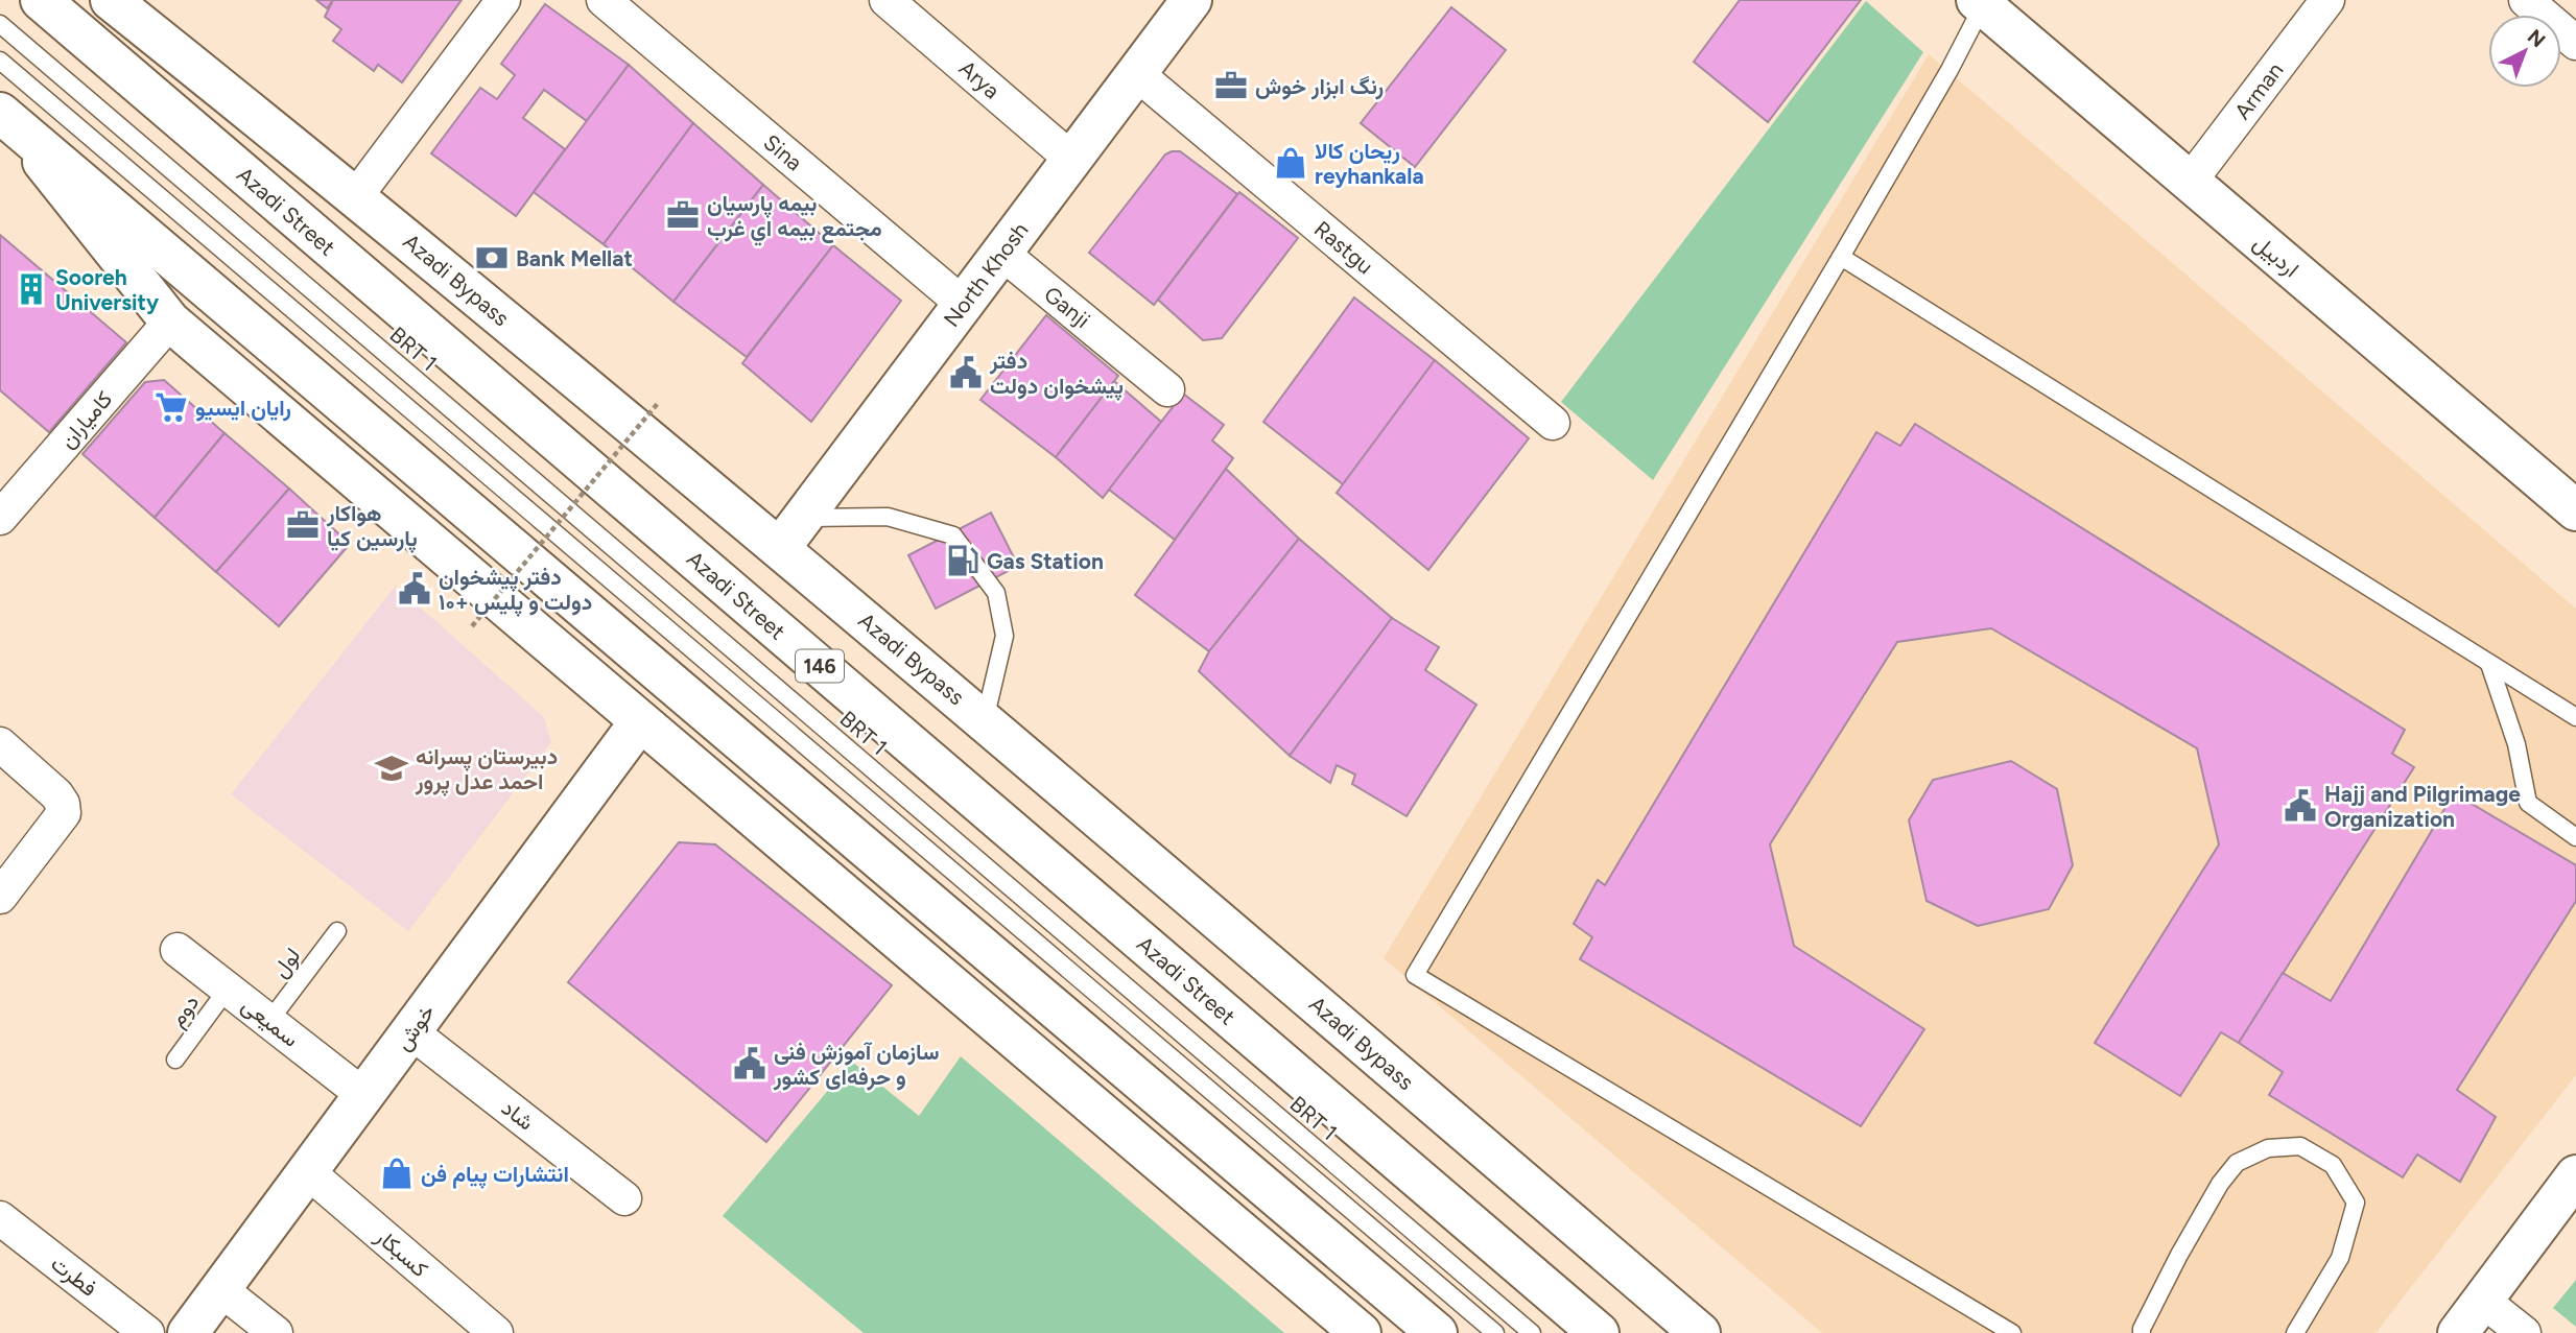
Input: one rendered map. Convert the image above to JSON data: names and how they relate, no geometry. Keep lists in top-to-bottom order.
{
  "streets": {
    "main road": [
      "Azadi Street",
      "اردبیل",
      "North Khosh",
      "Azadi Bypass",
      "146",
      "خوش"
    ],
    "street": [
      "Arya",
      "Arman",
      "Sina",
      "Rastgu",
      "Ganji",
      "کامیاران",
      "سمیعی",
      "شاد",
      "کسبکار",
      "فطرت"
    ],
    "lane": ["BRT 1", "لول", "دوم"]
  },
  "crossings": [
    ["Arya", "North Khosh"],
    ["Arman", "اردبیل"],
    ["Sina", "North Khosh"],
    ["Rastgu", "North Khosh"],
    ["North Khosh", "Azadi Bypass"],
    ["North Khosh", "Ganji"],
    ["لول", "سمیعی"],
    ["دوم", "سمیعی"],
    ["سمیعی", "خوش"],
    ["خوش", "شاد"],
    ["خوش", "کسبکار"]
  ],
  "places": {
    "office": ["رنگ ابزار خوش", "بيمه پارسيان مجتمع بيمه اي غرب", "هواکار پارسین کیا"],
    "shop": ["ریحان کالا reyhankala", "انتشارات پیام فن"],
    "bank": ["Bank Mellat"],
    "building": ["Sooreh University"],
    "public building": [
      "دفتر پیشخوان دولت",
      "دفتر پیشخوان دولت و پلیس +۱۰",
      "Hajj and Pilgrimage Organization",
      "سازمان آموزش فنی و حرفه‌ای کشور"
    ],
    "supermarket": ["رایان ایسیو"],
    "fuel station": ["Gas Station"],
    "school or university": ["دبیرستان پسرانه احمد عدل پرور"]
  },
  "north": "top right"
}
